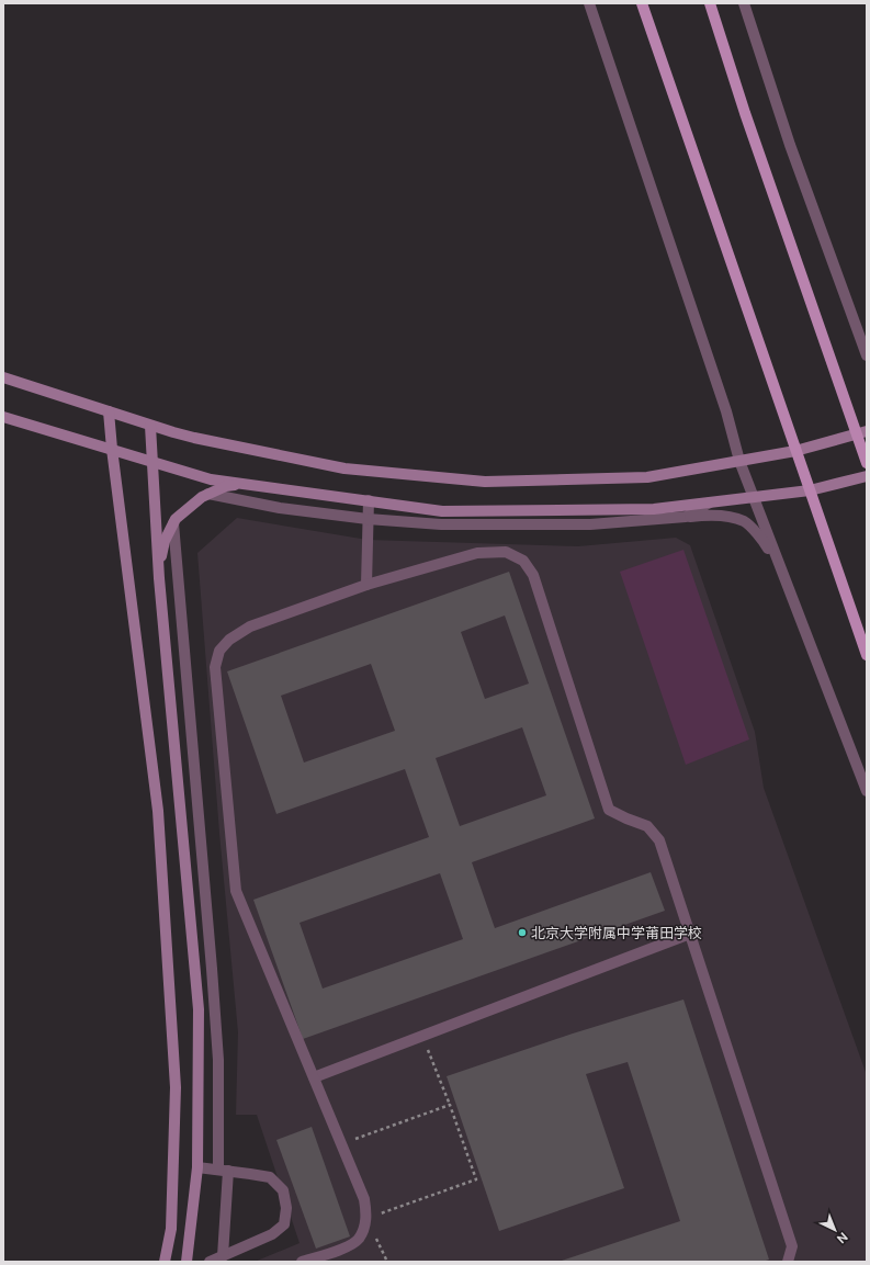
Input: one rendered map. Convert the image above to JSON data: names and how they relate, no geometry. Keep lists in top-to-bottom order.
{
  "places": ["北京大学附属中学莆田学校"],
  "north": "bottom right"
}
